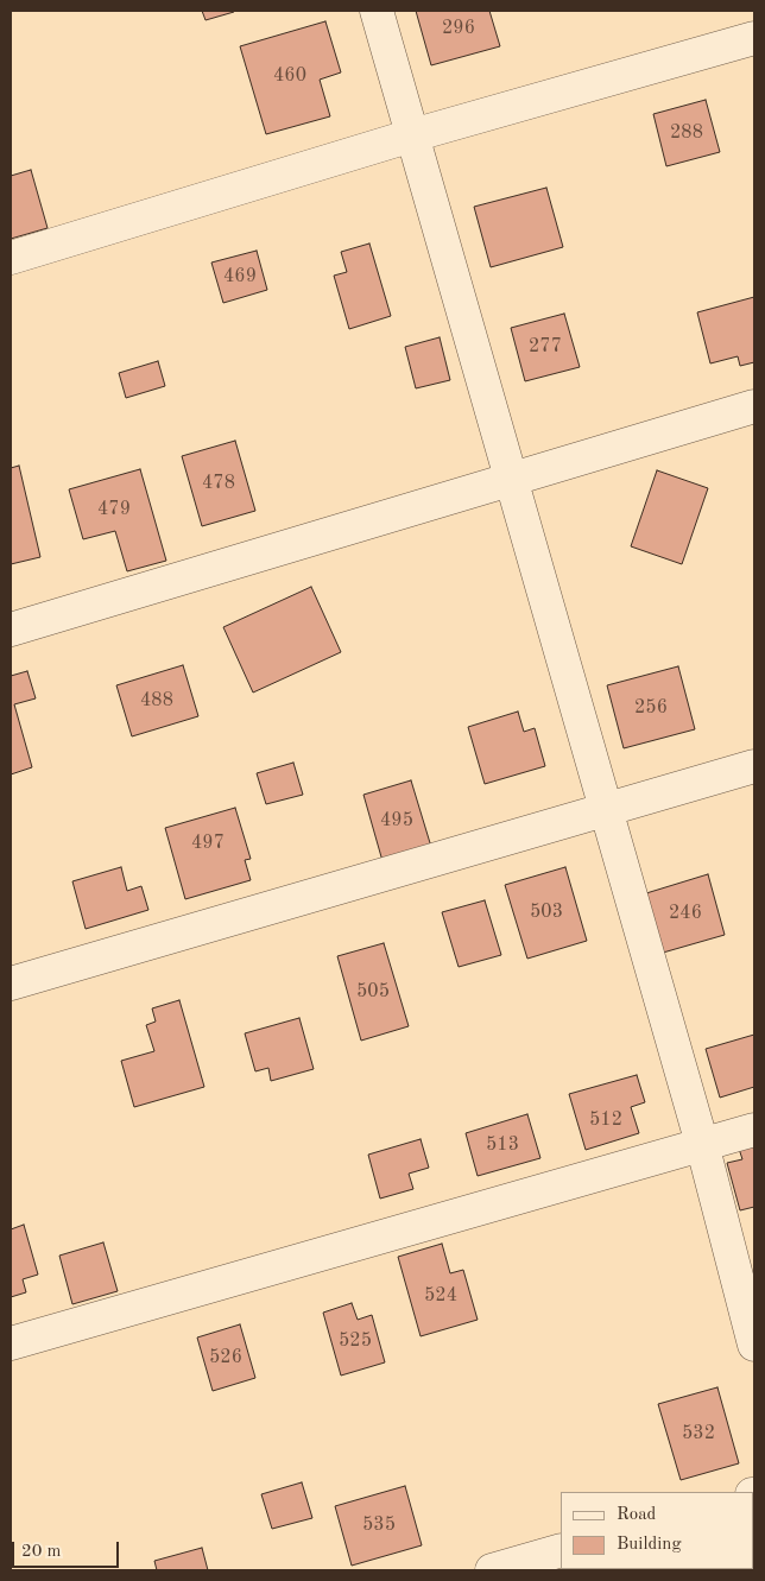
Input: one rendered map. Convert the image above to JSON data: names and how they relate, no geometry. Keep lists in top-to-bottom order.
{
  "house_numbers": [
    "296",
    "460",
    "288",
    "469",
    "277",
    "478",
    "479",
    "488",
    "256",
    "495",
    "497",
    "503",
    "246",
    "505",
    "512",
    "513",
    "524",
    "525",
    "526",
    "532",
    "535"
  ],
  "legend": ["Road", "Building"],
  "scale_bar": "20 m"
}
